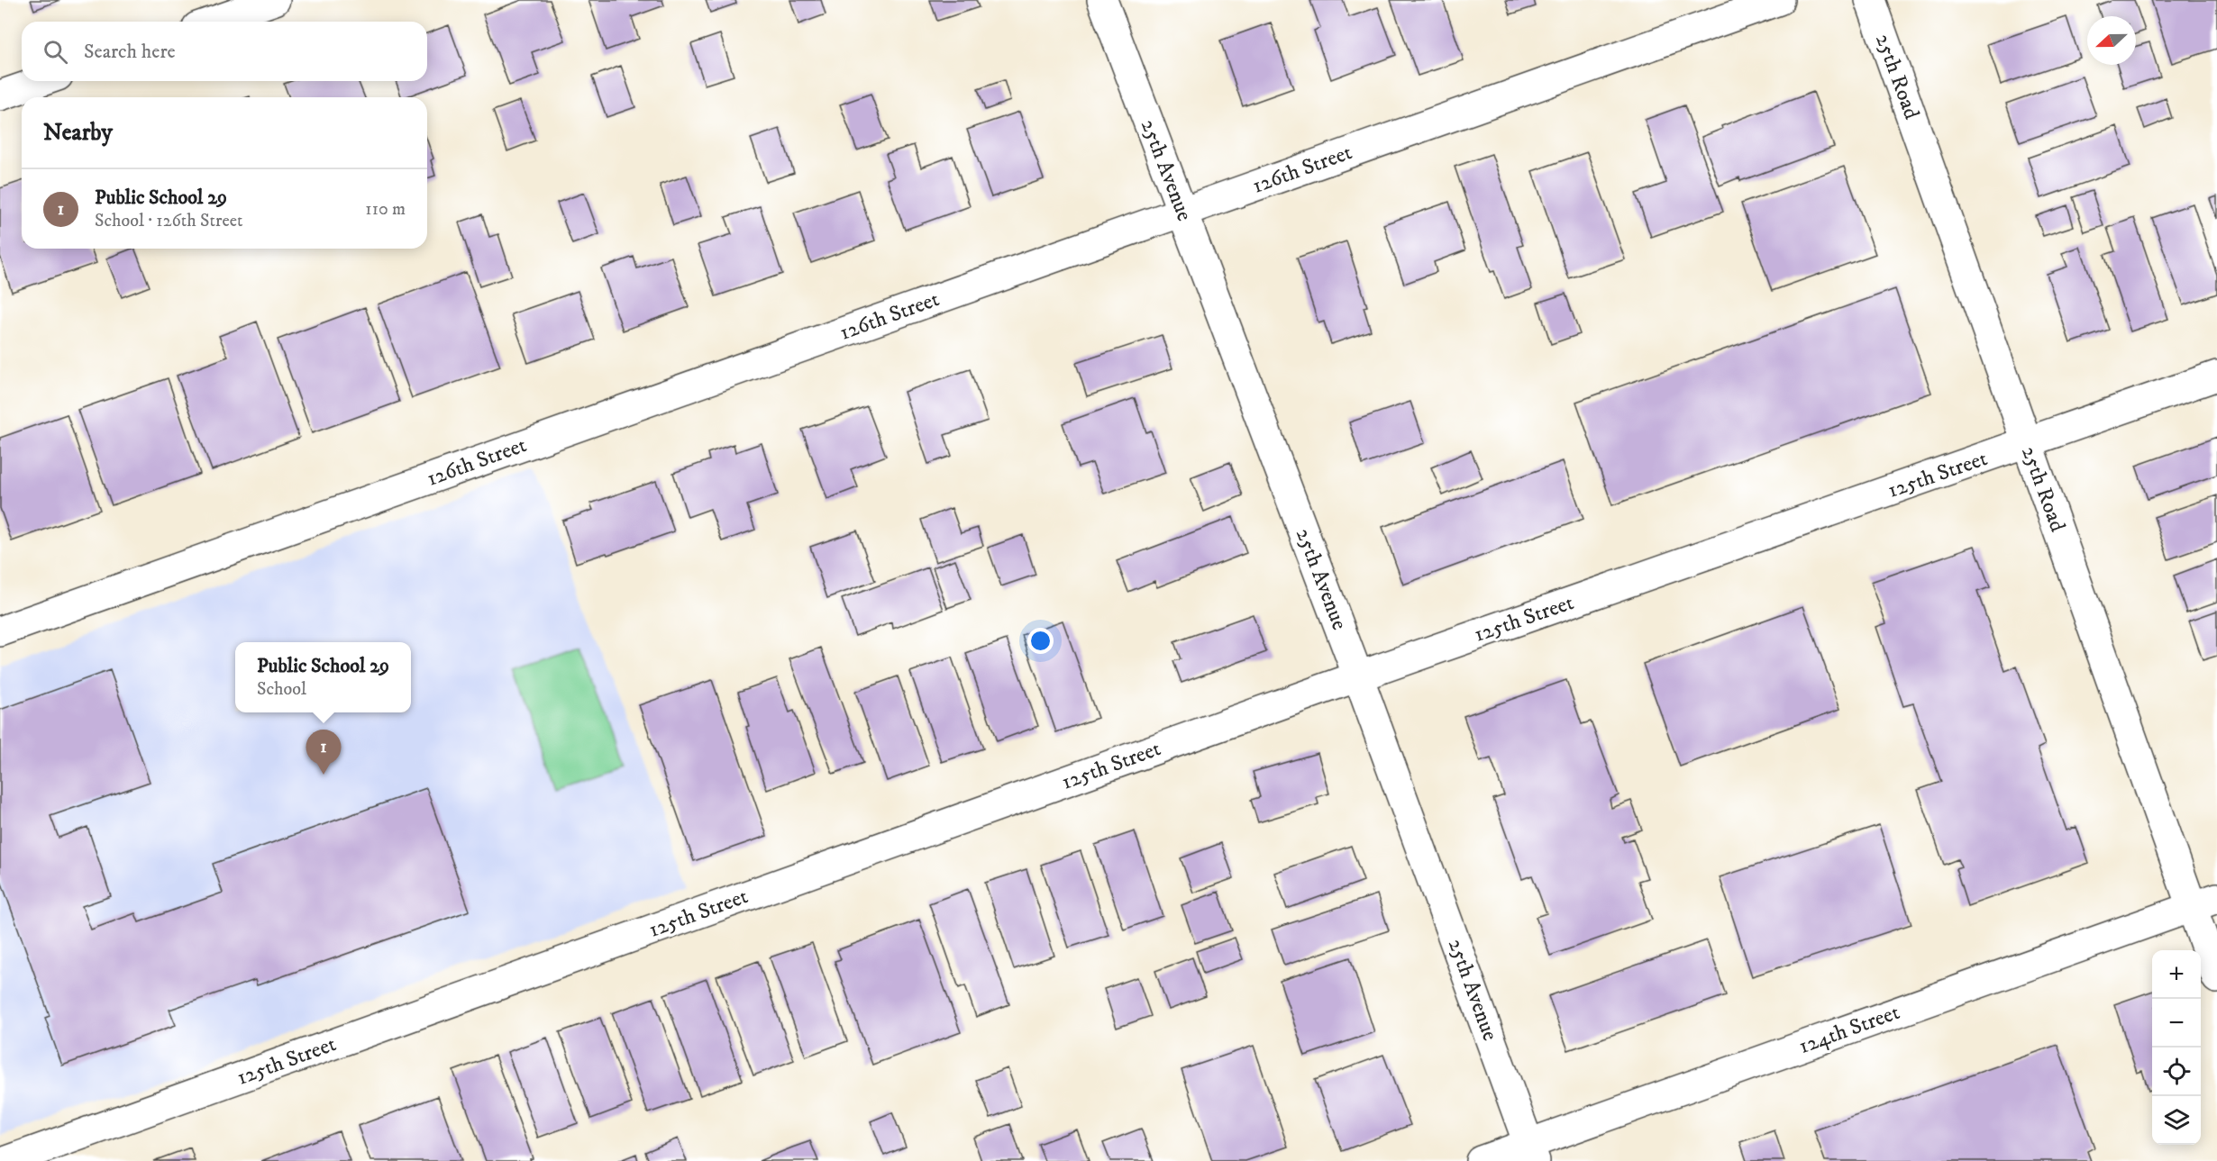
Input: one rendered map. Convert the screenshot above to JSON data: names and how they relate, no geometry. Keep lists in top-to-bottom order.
{
  "streets": {
    "street": [
      "25th Road",
      "126th Street",
      "25th Avenue",
      "125th Street",
      "124th Street"
    ]
  },
  "crossings": [
    ["25th Road", "125th Street"],
    ["25th Road", "124th Street"],
    ["126th Street", "25th Avenue"],
    ["25th Avenue", "125th Street"],
    ["25th Avenue", "124th Street"]
  ],
  "north": "left",
  "page": {
    "search": "Search here",
    "heading": "Nearby",
    "list": [
      {
        "mark": "1",
        "name": "Public School 29",
        "note": "School · 126th Street",
        "value": "110 m"
      }
    ],
    "popup": ["Public School 29", "School"],
    "pins": "1",
    "map_buttons": ["+", "−"]
  }
}
